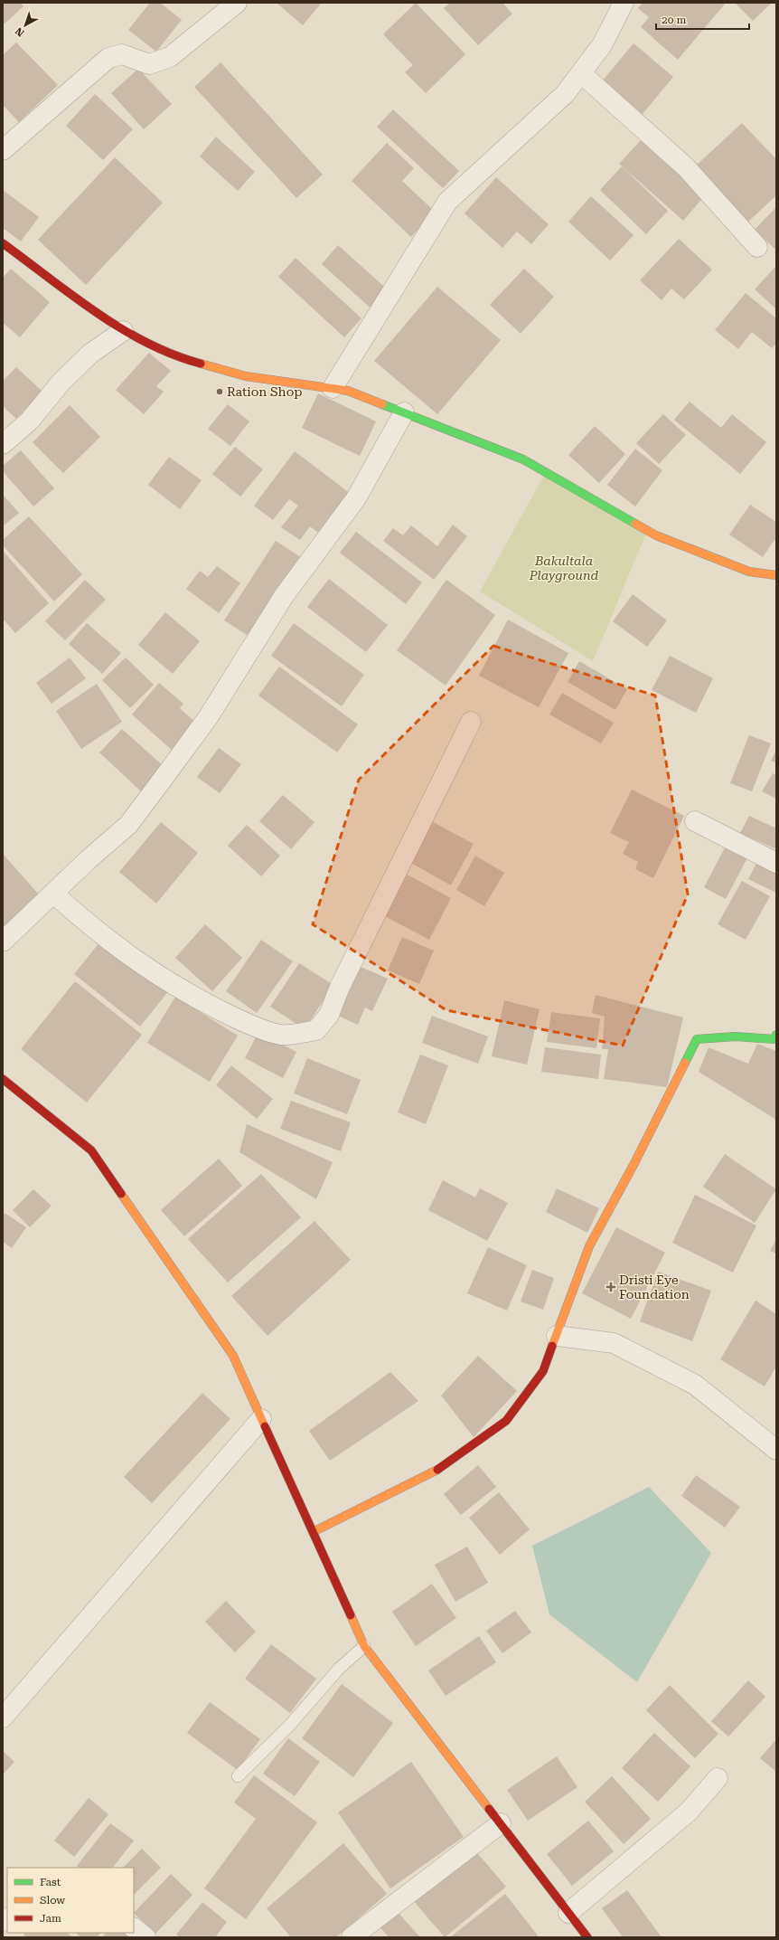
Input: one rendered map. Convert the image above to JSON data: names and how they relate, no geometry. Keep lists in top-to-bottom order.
{
  "parks": ["Bakultala Playground"],
  "places": {
    "other": ["Ration Shop"],
    "health": ["Dristi Eye Foundation"]
  },
  "legend": ["Fast", "Slow", "Jam"],
  "scale_bar": "20 m",
  "north": "bottom left"
}
